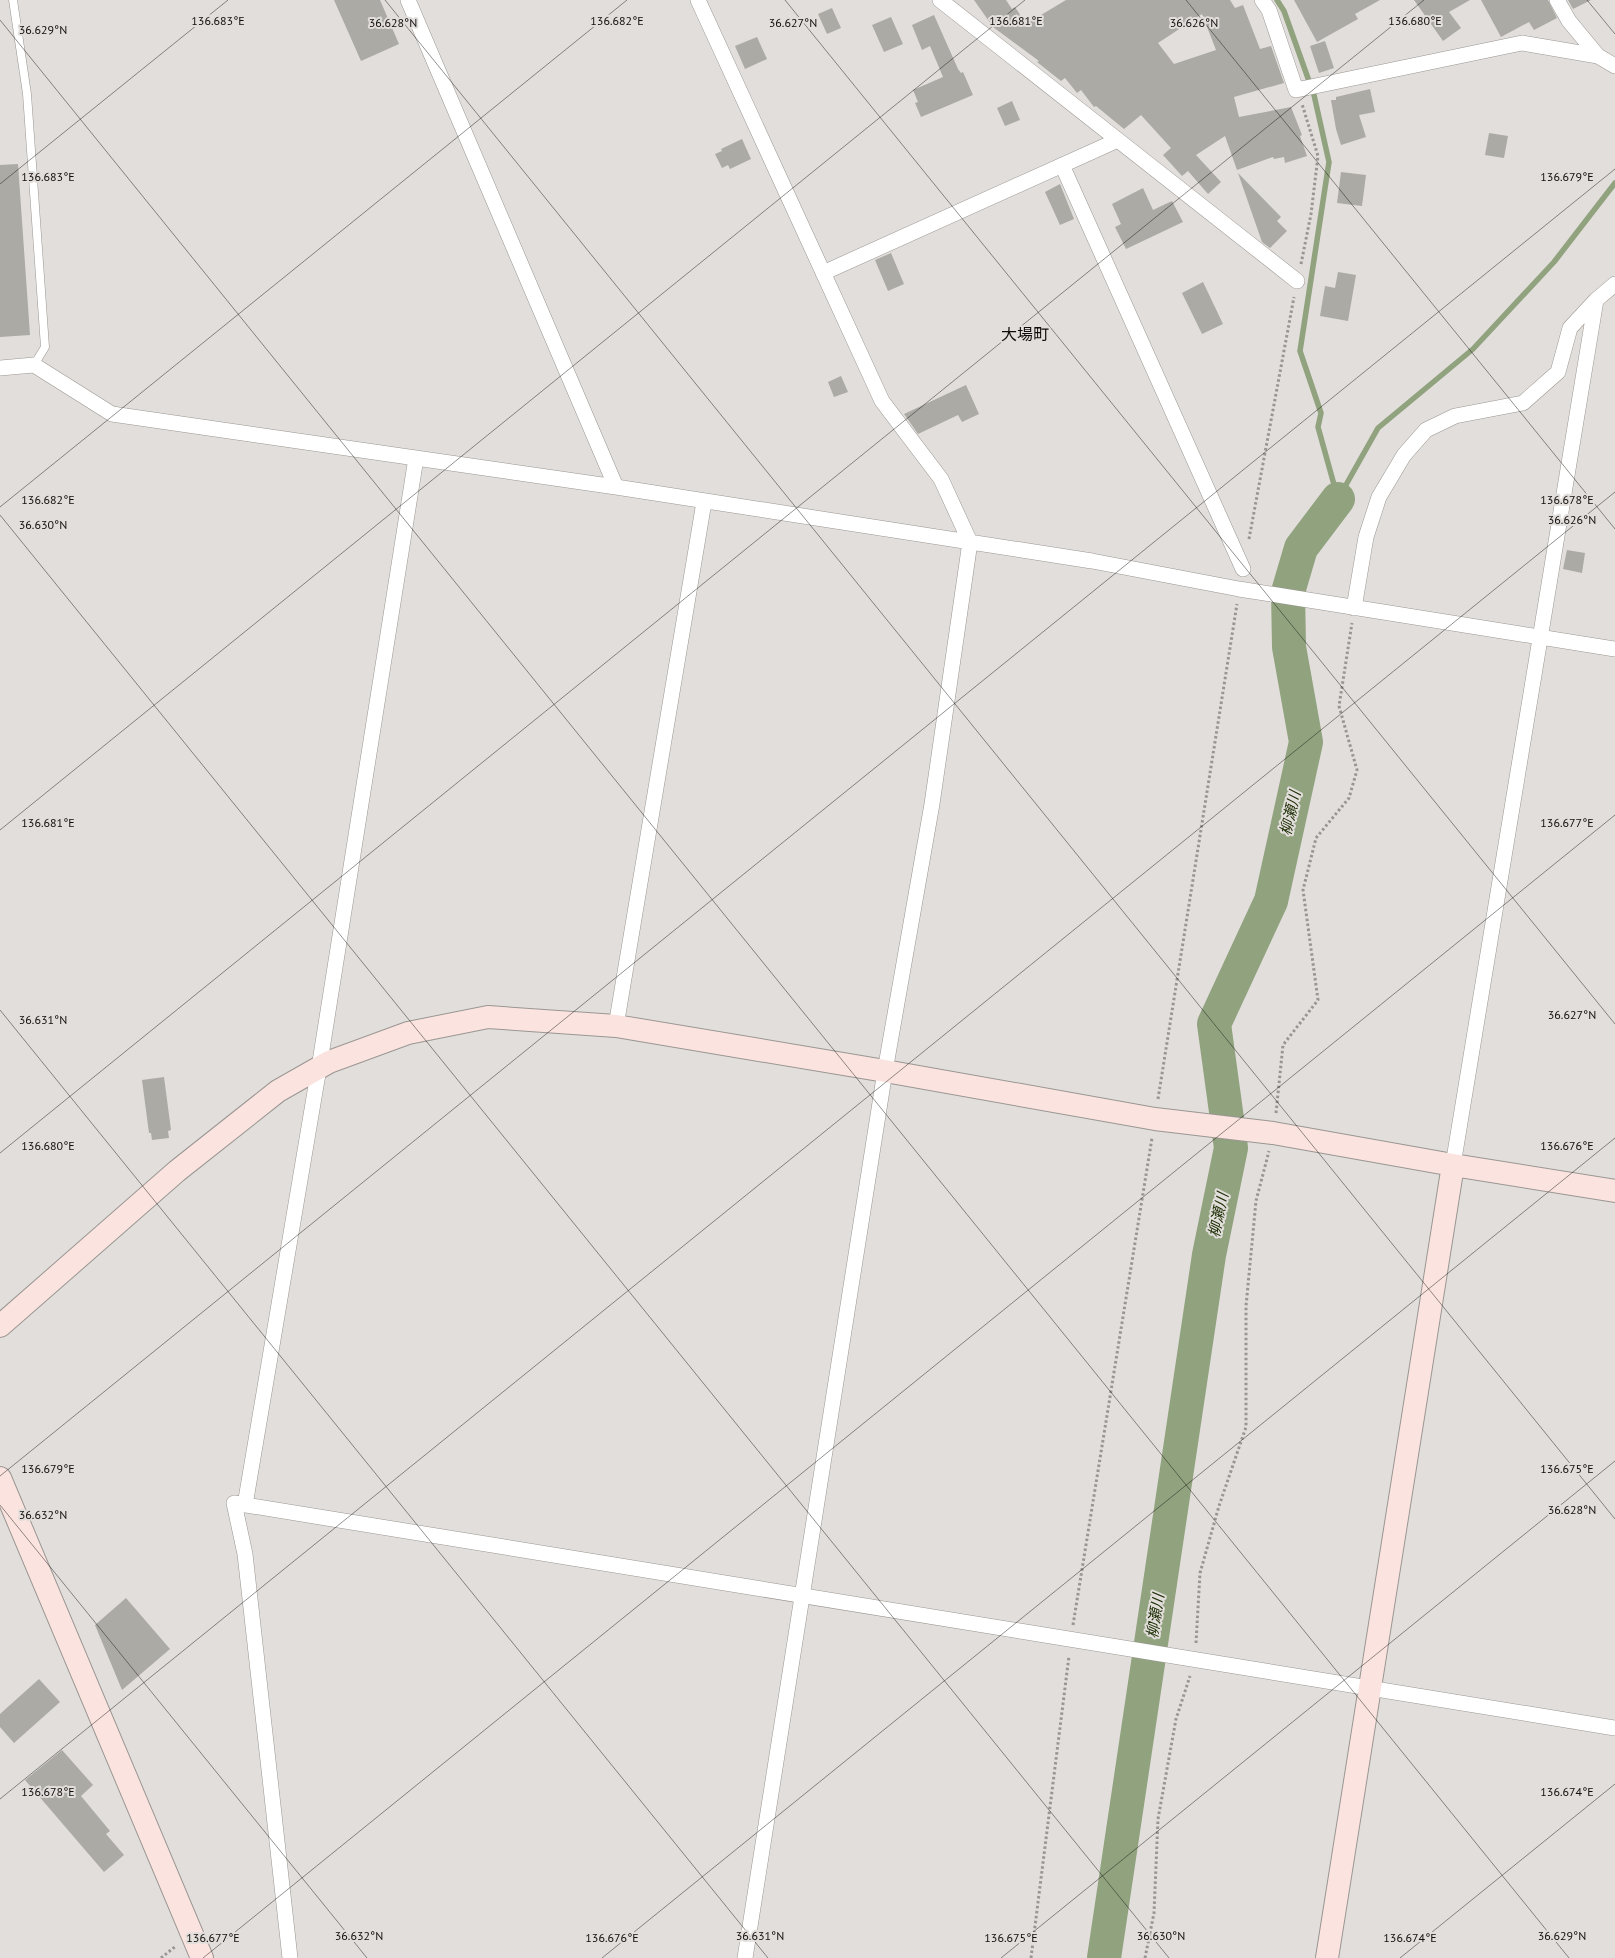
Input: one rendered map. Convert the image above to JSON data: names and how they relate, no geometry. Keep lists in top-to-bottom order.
{
  "districts": ["大場町"],
  "water": ["柳瀬川"],
  "coordinates": [
    "136.683°E",
    "136.682°E",
    "136.681°E",
    "136.680°E",
    "36.627°N",
    "36.628°N",
    "36.626°N",
    "36.629°N",
    "136.679°E",
    "136.678°E",
    "36.630°N",
    "136.677°E",
    "36.631°N",
    "136.676°E",
    "136.675°E",
    "36.632°N",
    "136.674°E"
  ]
}
